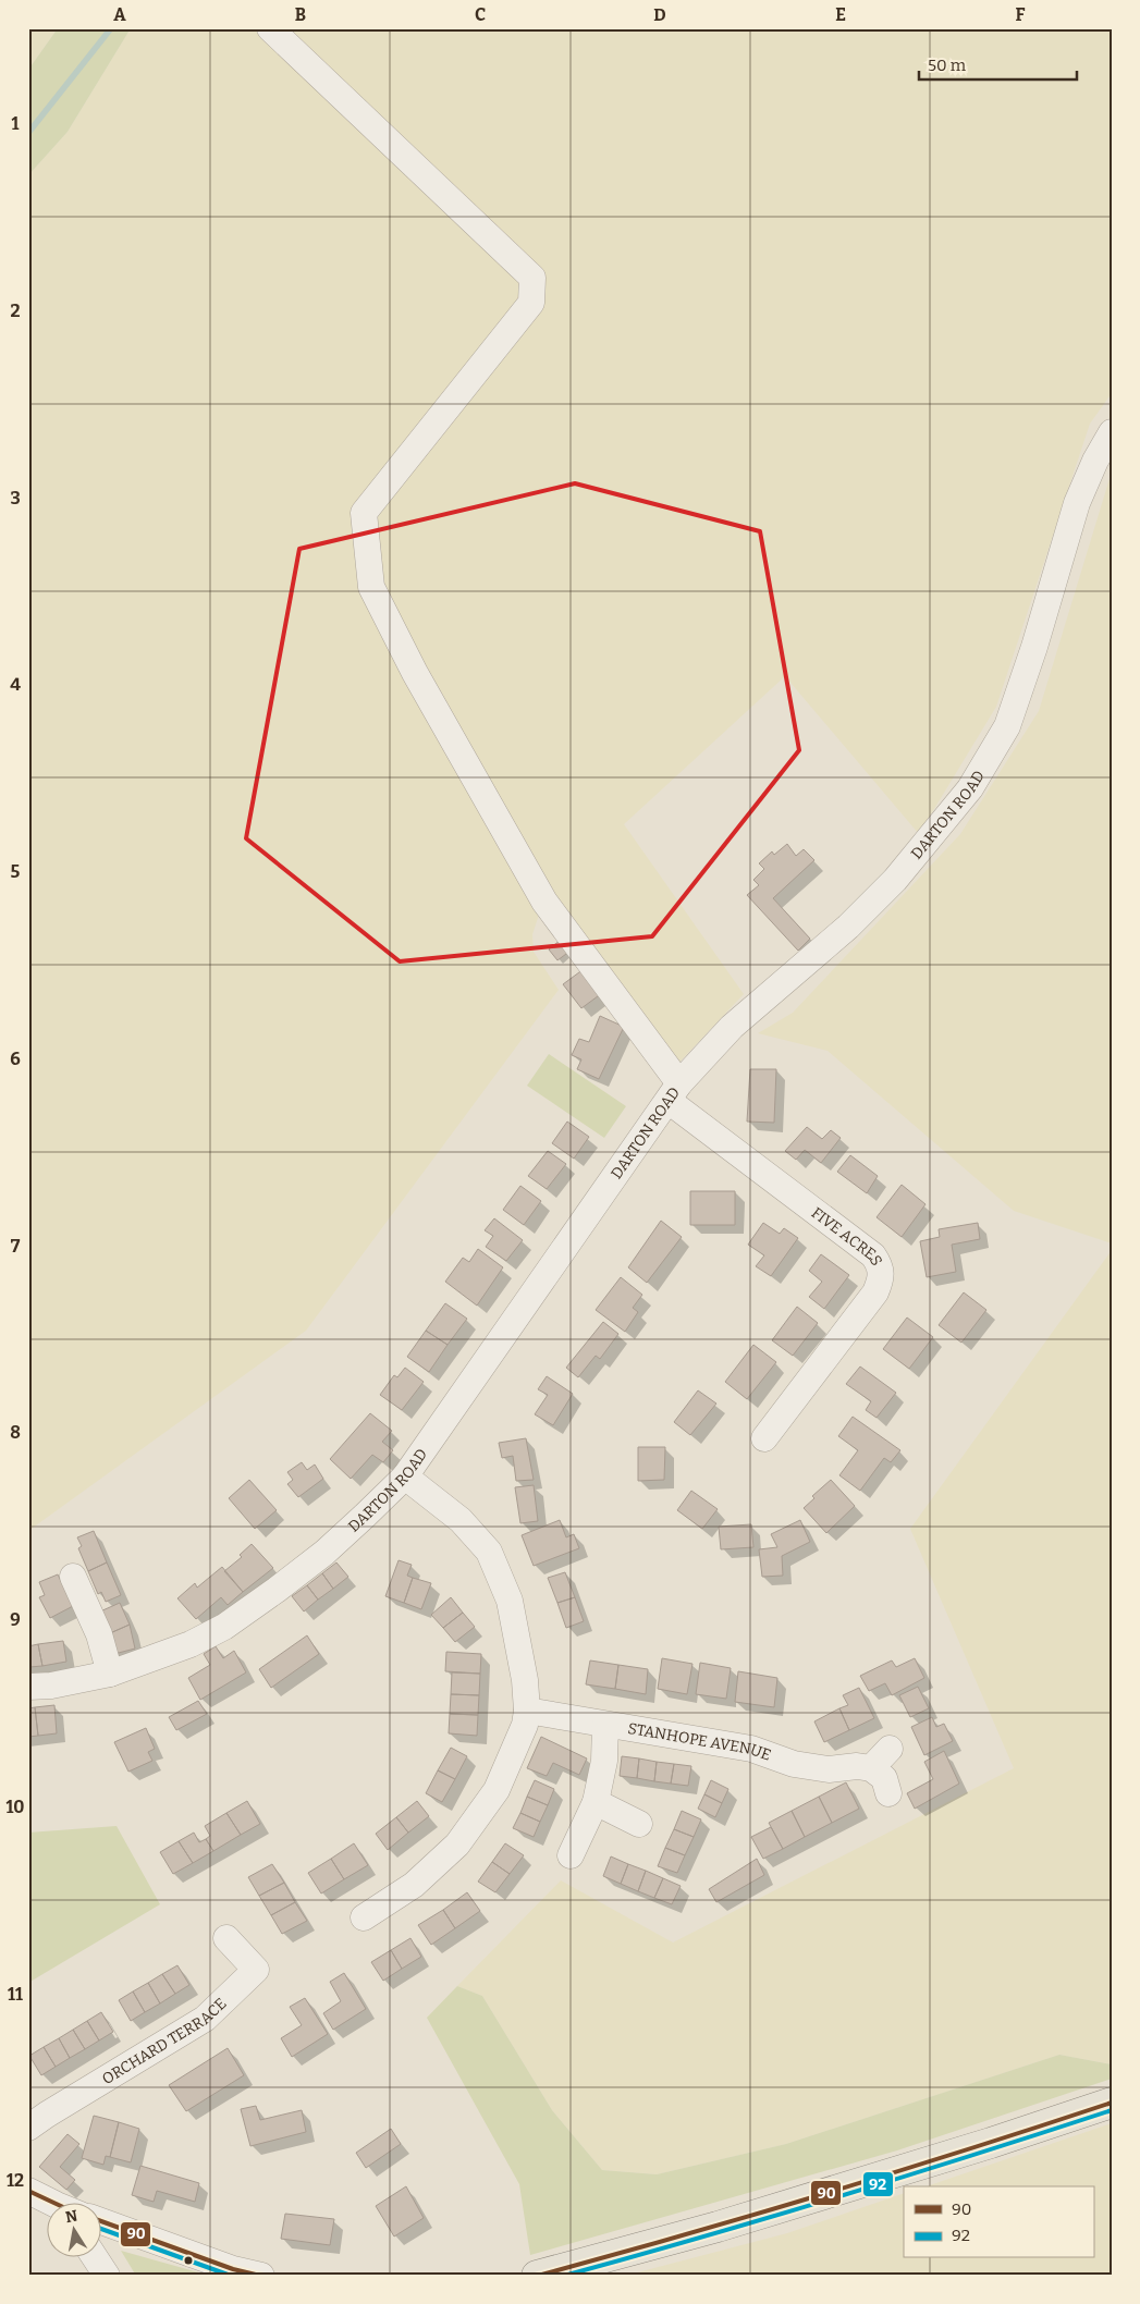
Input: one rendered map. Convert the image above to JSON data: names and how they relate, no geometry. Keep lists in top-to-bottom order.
{
  "streets": {
    "street": [
      "DARTON ROAD",
      "FIVE ACRES",
      "STANHOPE AVENUE",
      "ORCHARD TERRACE"
    ]
  },
  "crossings": [
    ["DARTON ROAD", "FIVE ACRES"]
  ],
  "lines": ["transit line 90", "transit line 92"],
  "legend": ["90", "92"],
  "scale_bar": "50 m",
  "north": "top",
  "grid": {
    "columns": [
      "A",
      "B",
      "C",
      "D",
      "E",
      "F"
    ],
    "rows": [
      "1",
      "2",
      "3",
      "4",
      "5",
      "6",
      "7",
      "8",
      "9",
      "10",
      "11",
      "12"
    ]
  }
}
